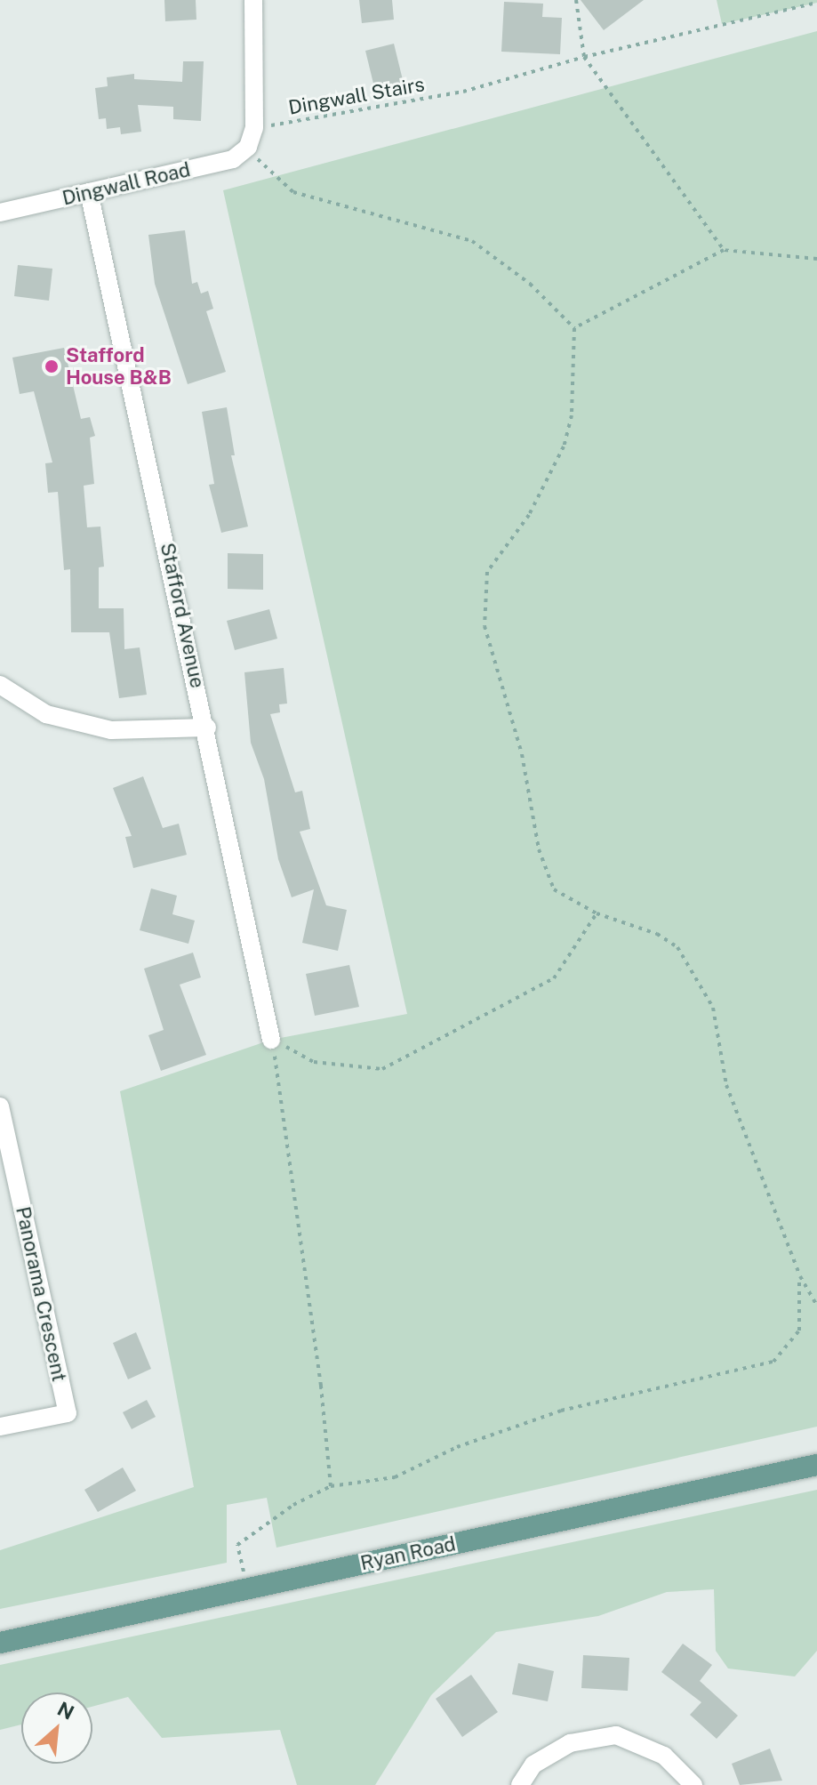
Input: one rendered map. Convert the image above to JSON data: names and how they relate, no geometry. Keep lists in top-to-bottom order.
{
  "streets": {
    "main road": ["Ryan Road"],
    "street": ["Dingwall Road", "Stafford Avenue", "Panorama Crescent"],
    "path": ["Dingwall Stairs"]
  },
  "crossings": [
    ["Dingwall Road", "Stafford Avenue"]
  ],
  "places": ["Stafford House B&B"],
  "north": "top right"
}
